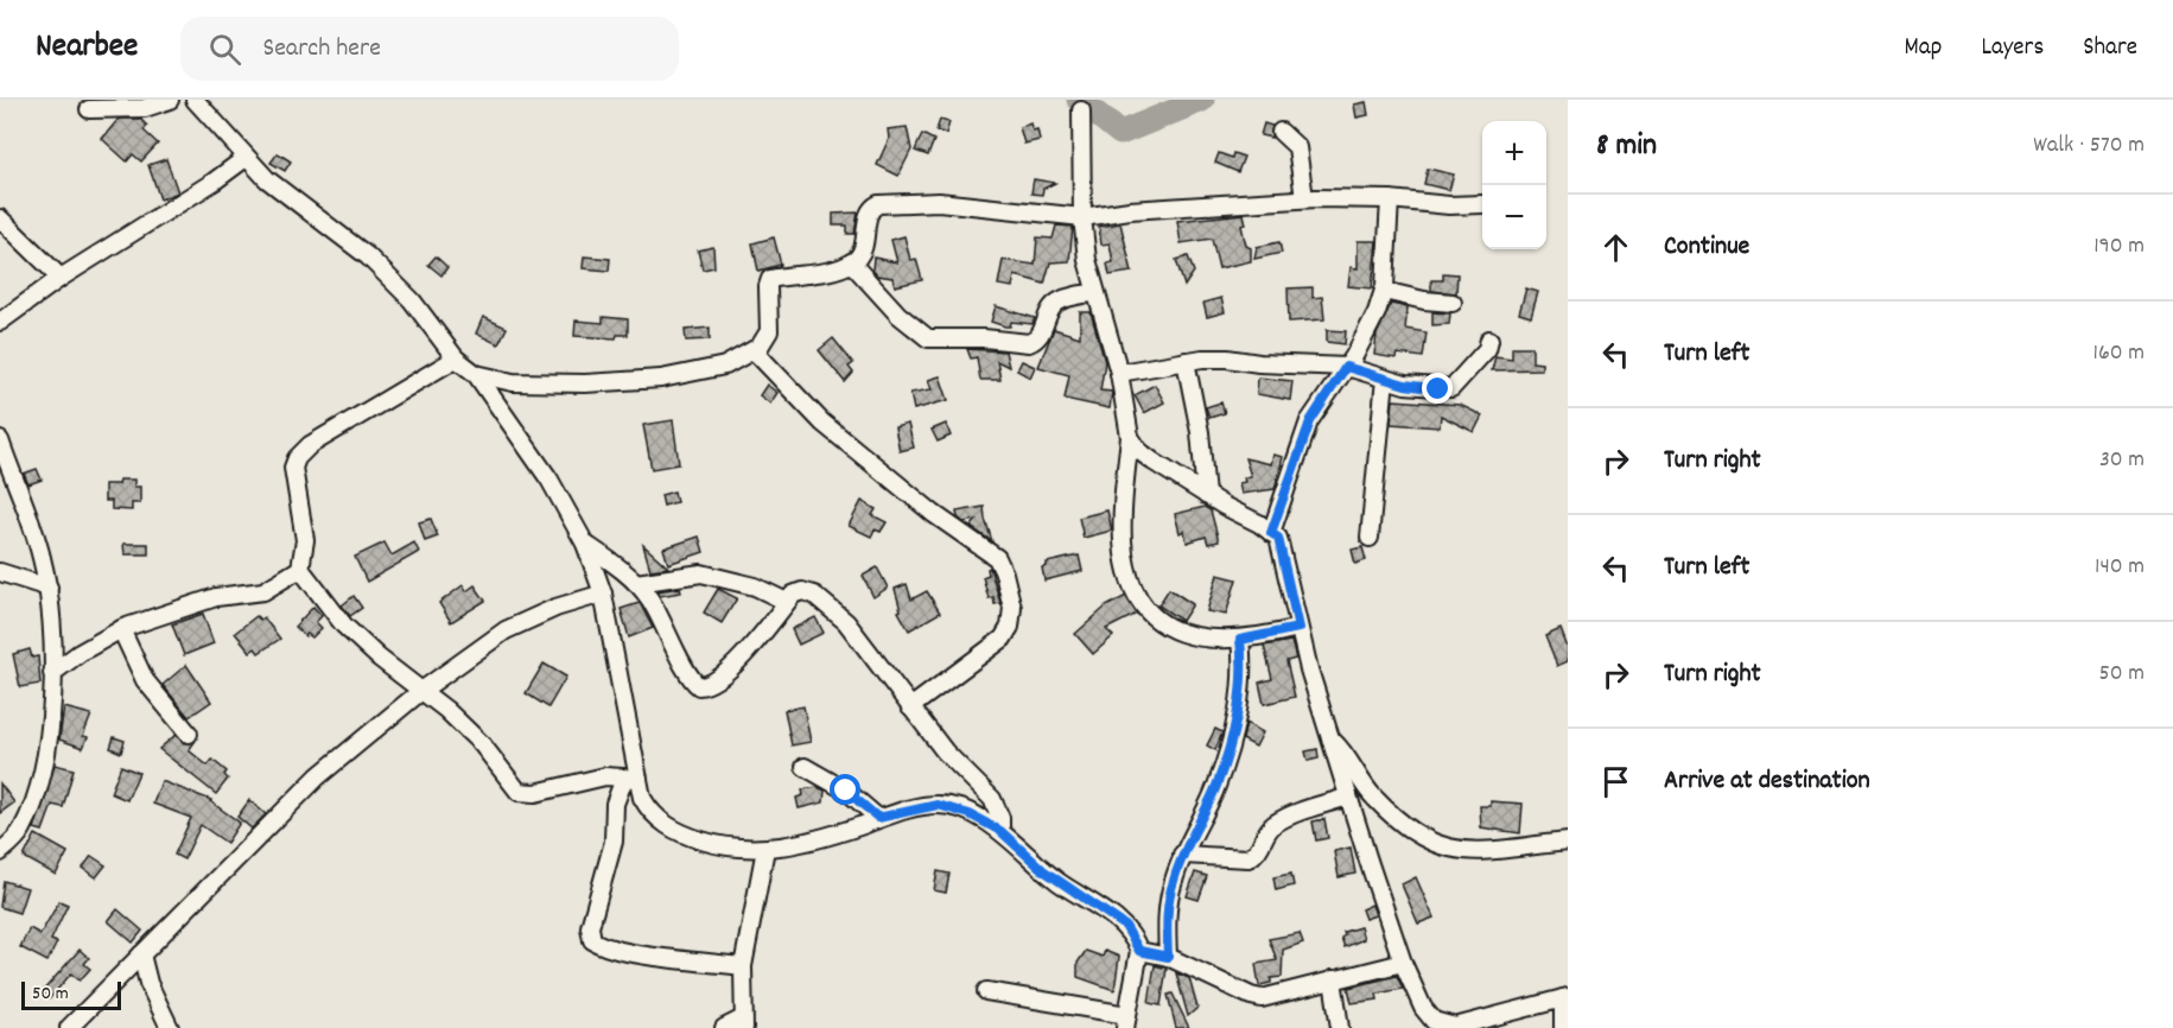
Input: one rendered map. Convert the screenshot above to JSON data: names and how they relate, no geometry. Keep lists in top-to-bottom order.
{
  "scale_bar": "50 m",
  "page": {
    "header": "Nearbee",
    "search": "Search here",
    "nav": ["Map", "Layers", "Share"],
    "heading": ["8 min", "Walk · 570 m"],
    "map_buttons": ["+", "−"],
    "list": [
      ["Continue", "190 m"],
      ["Turn left", "160 m"],
      ["Turn right", "30 m"],
      ["Turn left", "140 m"],
      ["Turn right", "50 m"],
      "Arrive at destination"
    ],
    "scale": "50 m"
  }
}
